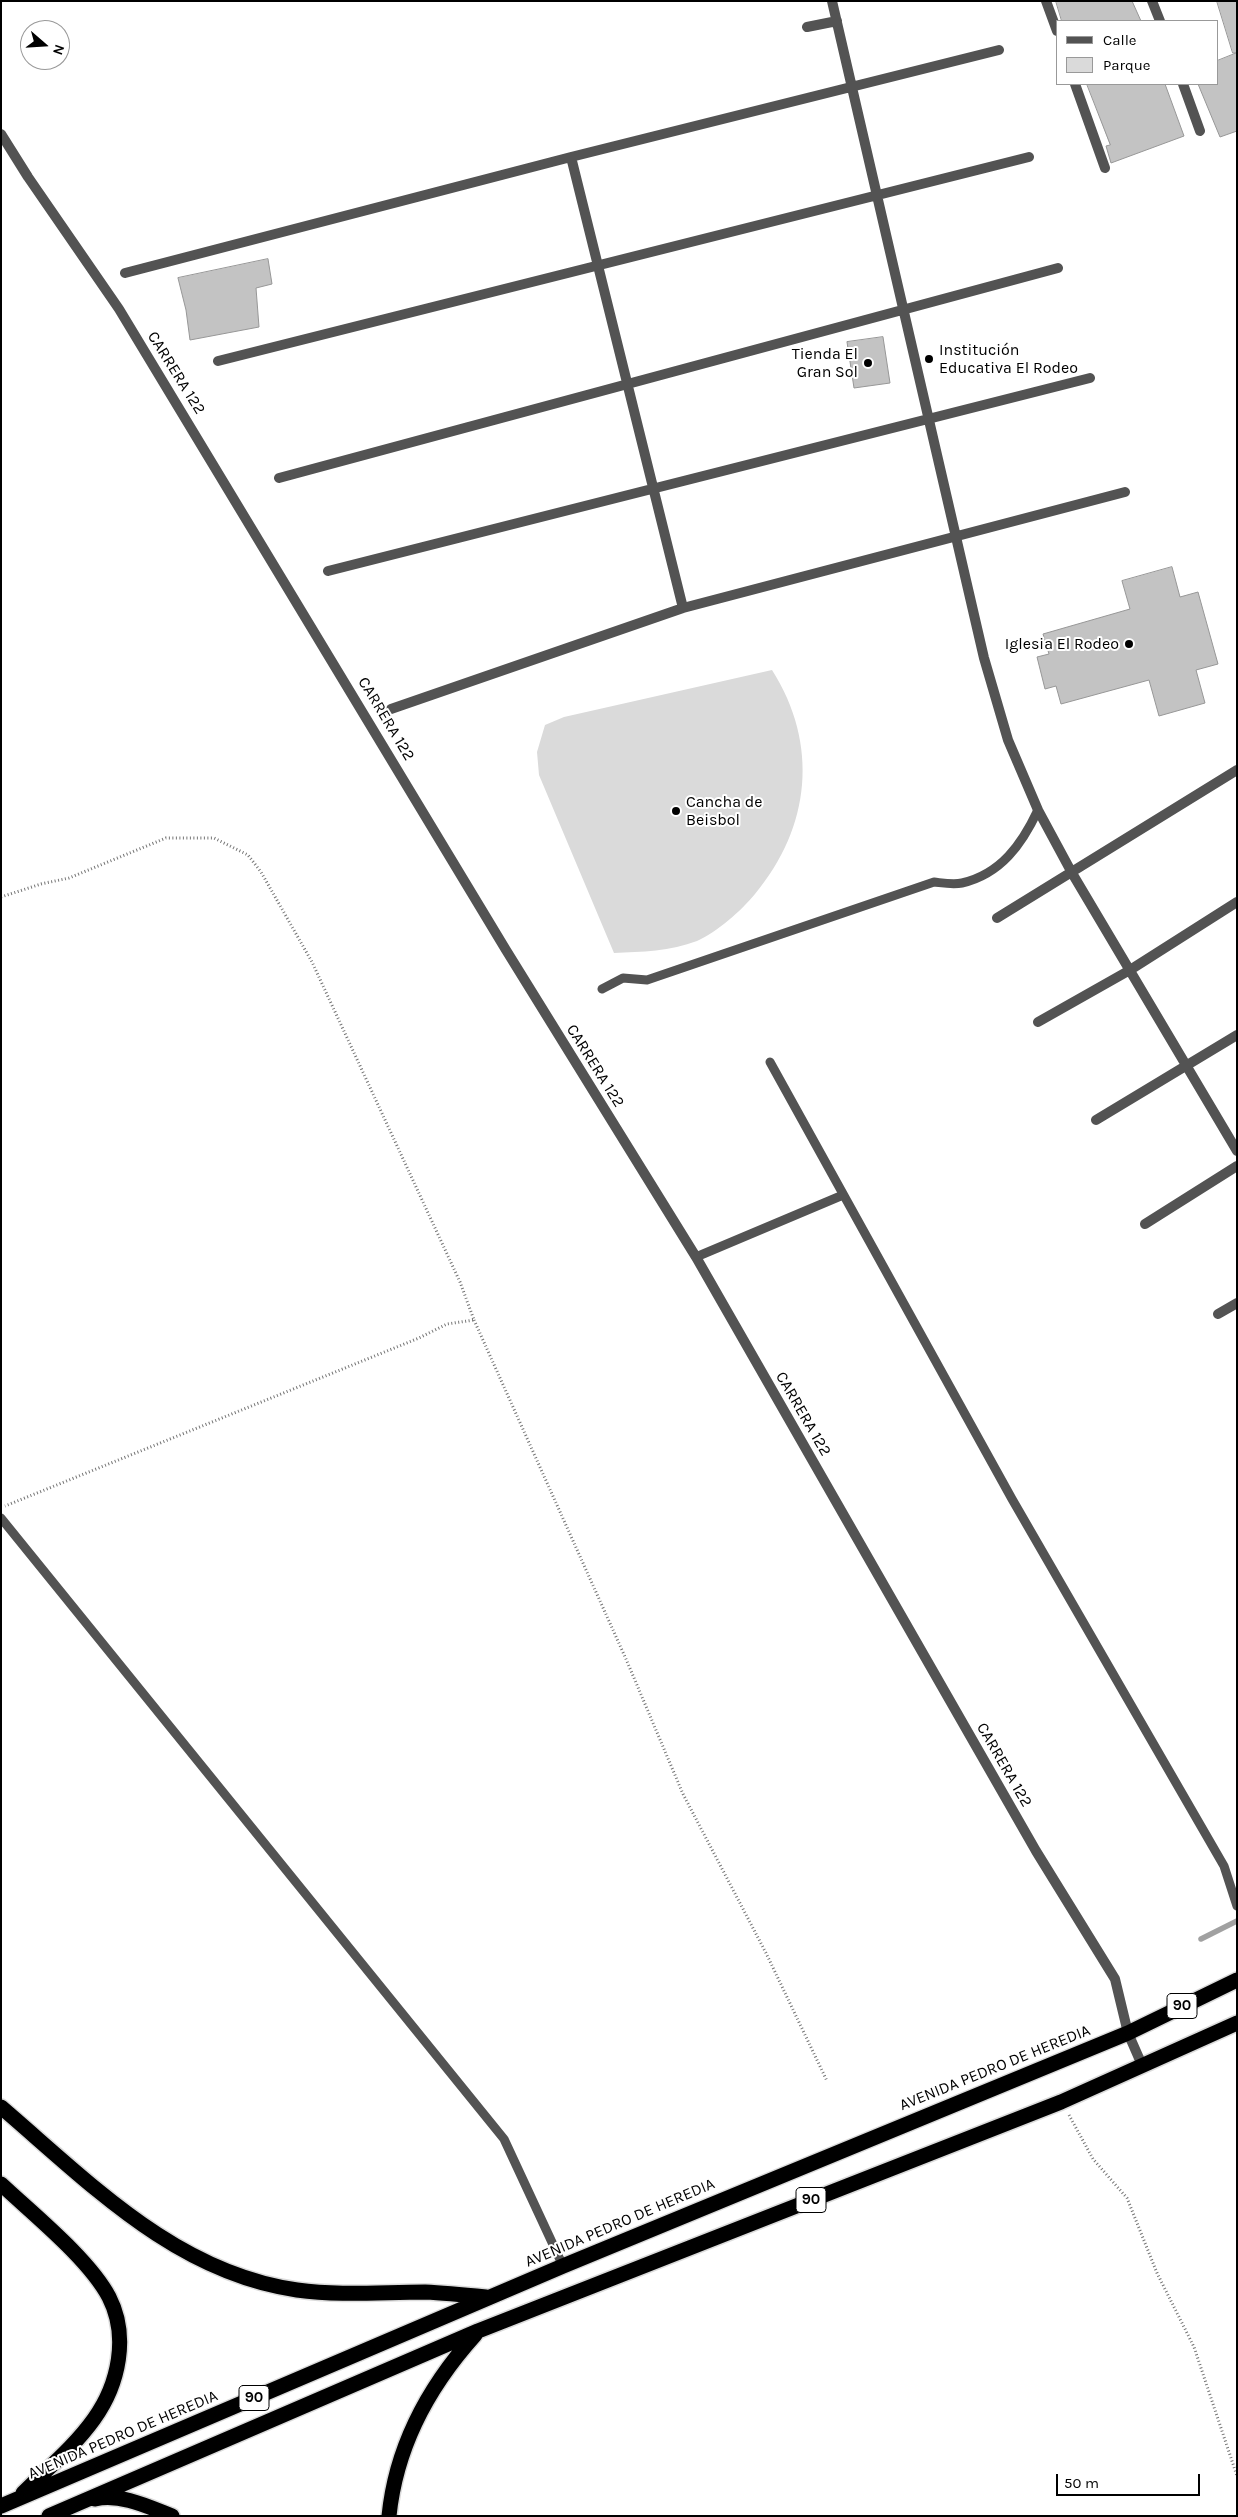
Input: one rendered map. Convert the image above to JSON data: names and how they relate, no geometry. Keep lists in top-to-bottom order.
{
  "streets": {
    "highway": ["90", "AVENIDA PEDRO DE HEREDIA"],
    "street": ["CARRERA 122"]
  },
  "crossings": [
    ["CARRERA 122", "90"],
    ["CARRERA 122", "AVENIDA PEDRO DE HEREDIA"],
    ["90", "AVENIDA PEDRO DE HEREDIA"]
  ],
  "places": [
    "Institución Educativa El Rodeo",
    "Tienda El Gran Sol",
    "Iglesia El Rodeo",
    "Cancha de Beisbol"
  ],
  "legend": ["Calle", "Parque"],
  "scale_bar": "50 m",
  "north": "right"
}
